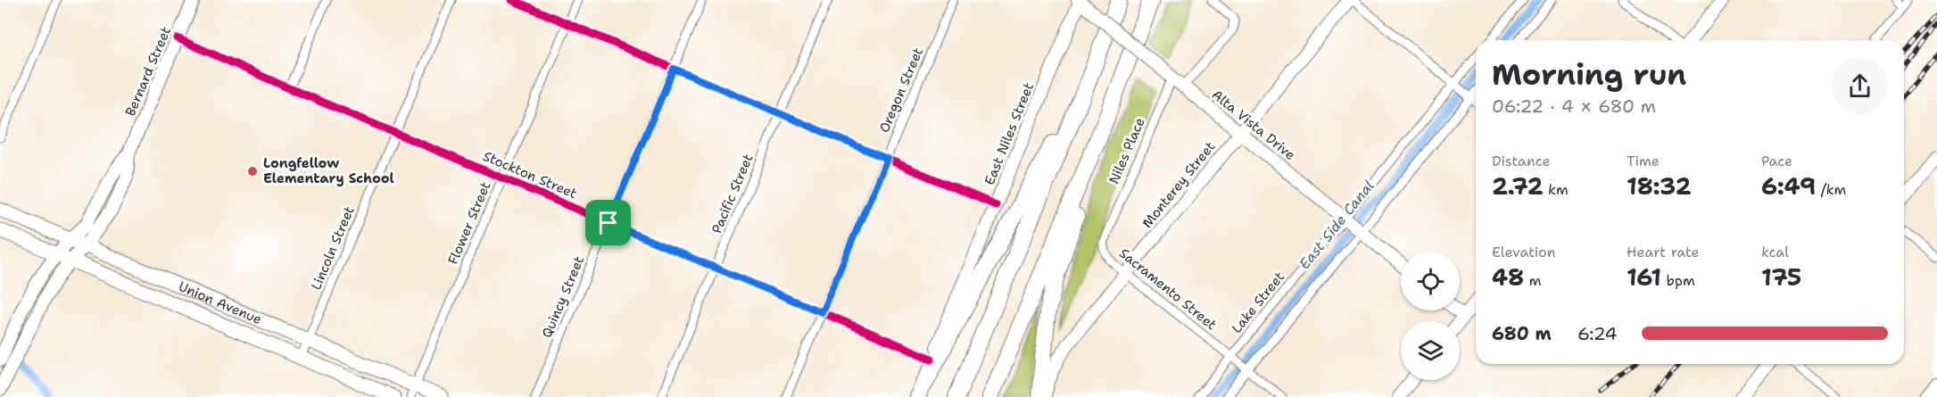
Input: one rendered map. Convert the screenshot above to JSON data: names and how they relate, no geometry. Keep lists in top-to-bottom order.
{
  "streets": {
    "main road": ["Union Avenue"],
    "street": [
      "Bernard Street",
      "Oregon Street",
      "Alta Vista Drive",
      "East Niles Street",
      "Niles Place",
      "Stockton Street",
      "Monterey Street",
      "Pacific Street",
      "Flower Street",
      "Lincoln Street",
      "Sacramento Street",
      "Quincy Street",
      "Lake Street"
    ]
  },
  "crossings": [
    ["Bernard Street", "Stockton Street"],
    ["Bernard Street", "Union Avenue"],
    ["Oregon Street", "Stockton Street"],
    ["Alta Vista Drive", "East Niles Street"],
    ["Alta Vista Drive", "Niles Place"],
    ["Alta Vista Drive", "Monterey Street"],
    ["Alta Vista Drive", "Lake Street"],
    ["East Niles Street", "Stockton Street"],
    ["Niles Place", "Sacramento Street"],
    ["Stockton Street", "Pacific Street"],
    ["Stockton Street", "Flower Street"],
    ["Stockton Street", "Lincoln Street"],
    ["Stockton Street", "Quincy Street"],
    ["Monterey Street", "Sacramento Street"],
    ["Flower Street", "Union Avenue"],
    ["Lincoln Street", "Union Avenue"],
    ["Sacramento Street", "Lake Street"]
  ],
  "water": ["East Side Canal"],
  "places": ["Longfellow Elementary School"],
  "page": {
    "heading": ["Morning run", "06:22 · 4 × 680 m"],
    "stats": [
      ["Distance", "2.72 km"],
      ["Time", "18:32"],
      ["Pace", "6:49 /km"],
      ["Elevation", "48 m"],
      ["Heart rate", "161 bpm"],
      ["kcal", "175"]
    ],
    "list": [
      {
        "name": "680 m",
        "note": "6:24"
      }
    ]
  }
}
